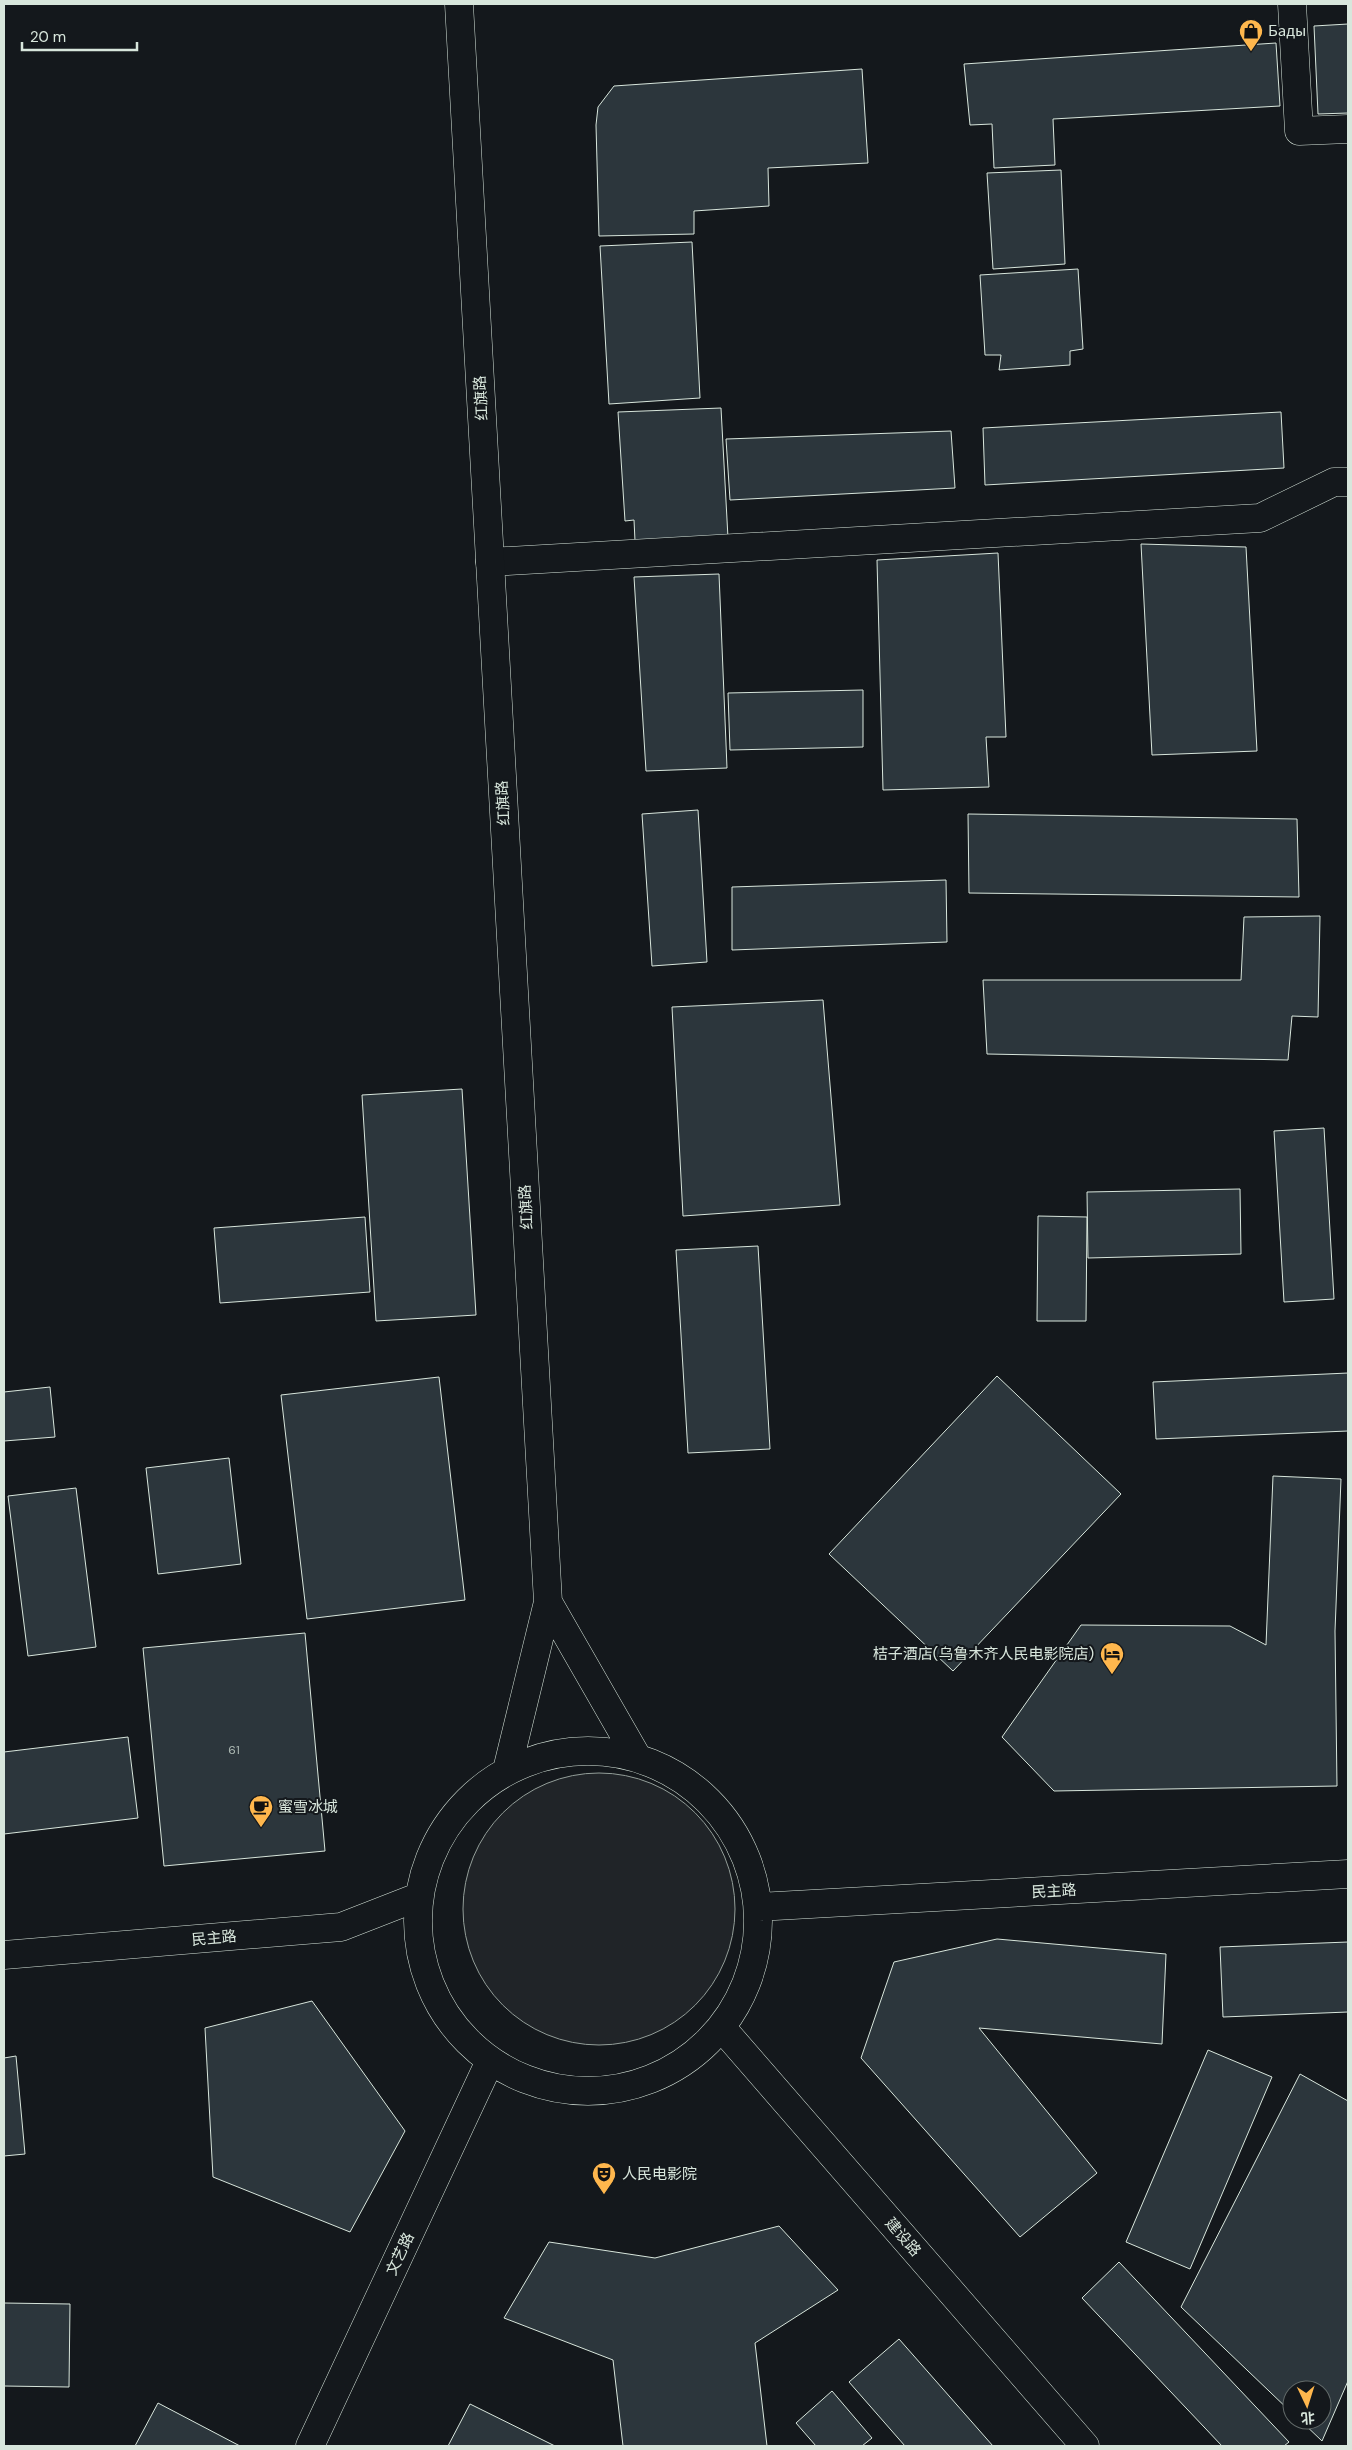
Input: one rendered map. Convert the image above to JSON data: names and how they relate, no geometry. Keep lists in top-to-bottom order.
{
  "streets": {
    "street": [
      "红旗路",
      "民主路",
      "建设路",
      "文艺路"
    ]
  },
  "places": {
    "shop": ["Бады"],
    "hotel": ["桔子酒店(乌鲁木齐人民电影院店)"],
    "cafe": ["蜜雪冰城"],
    "theatre": ["人民电影院"]
  },
  "house_numbers": ["61"],
  "scale_bar": "20 m",
  "north": "bottom"
}
